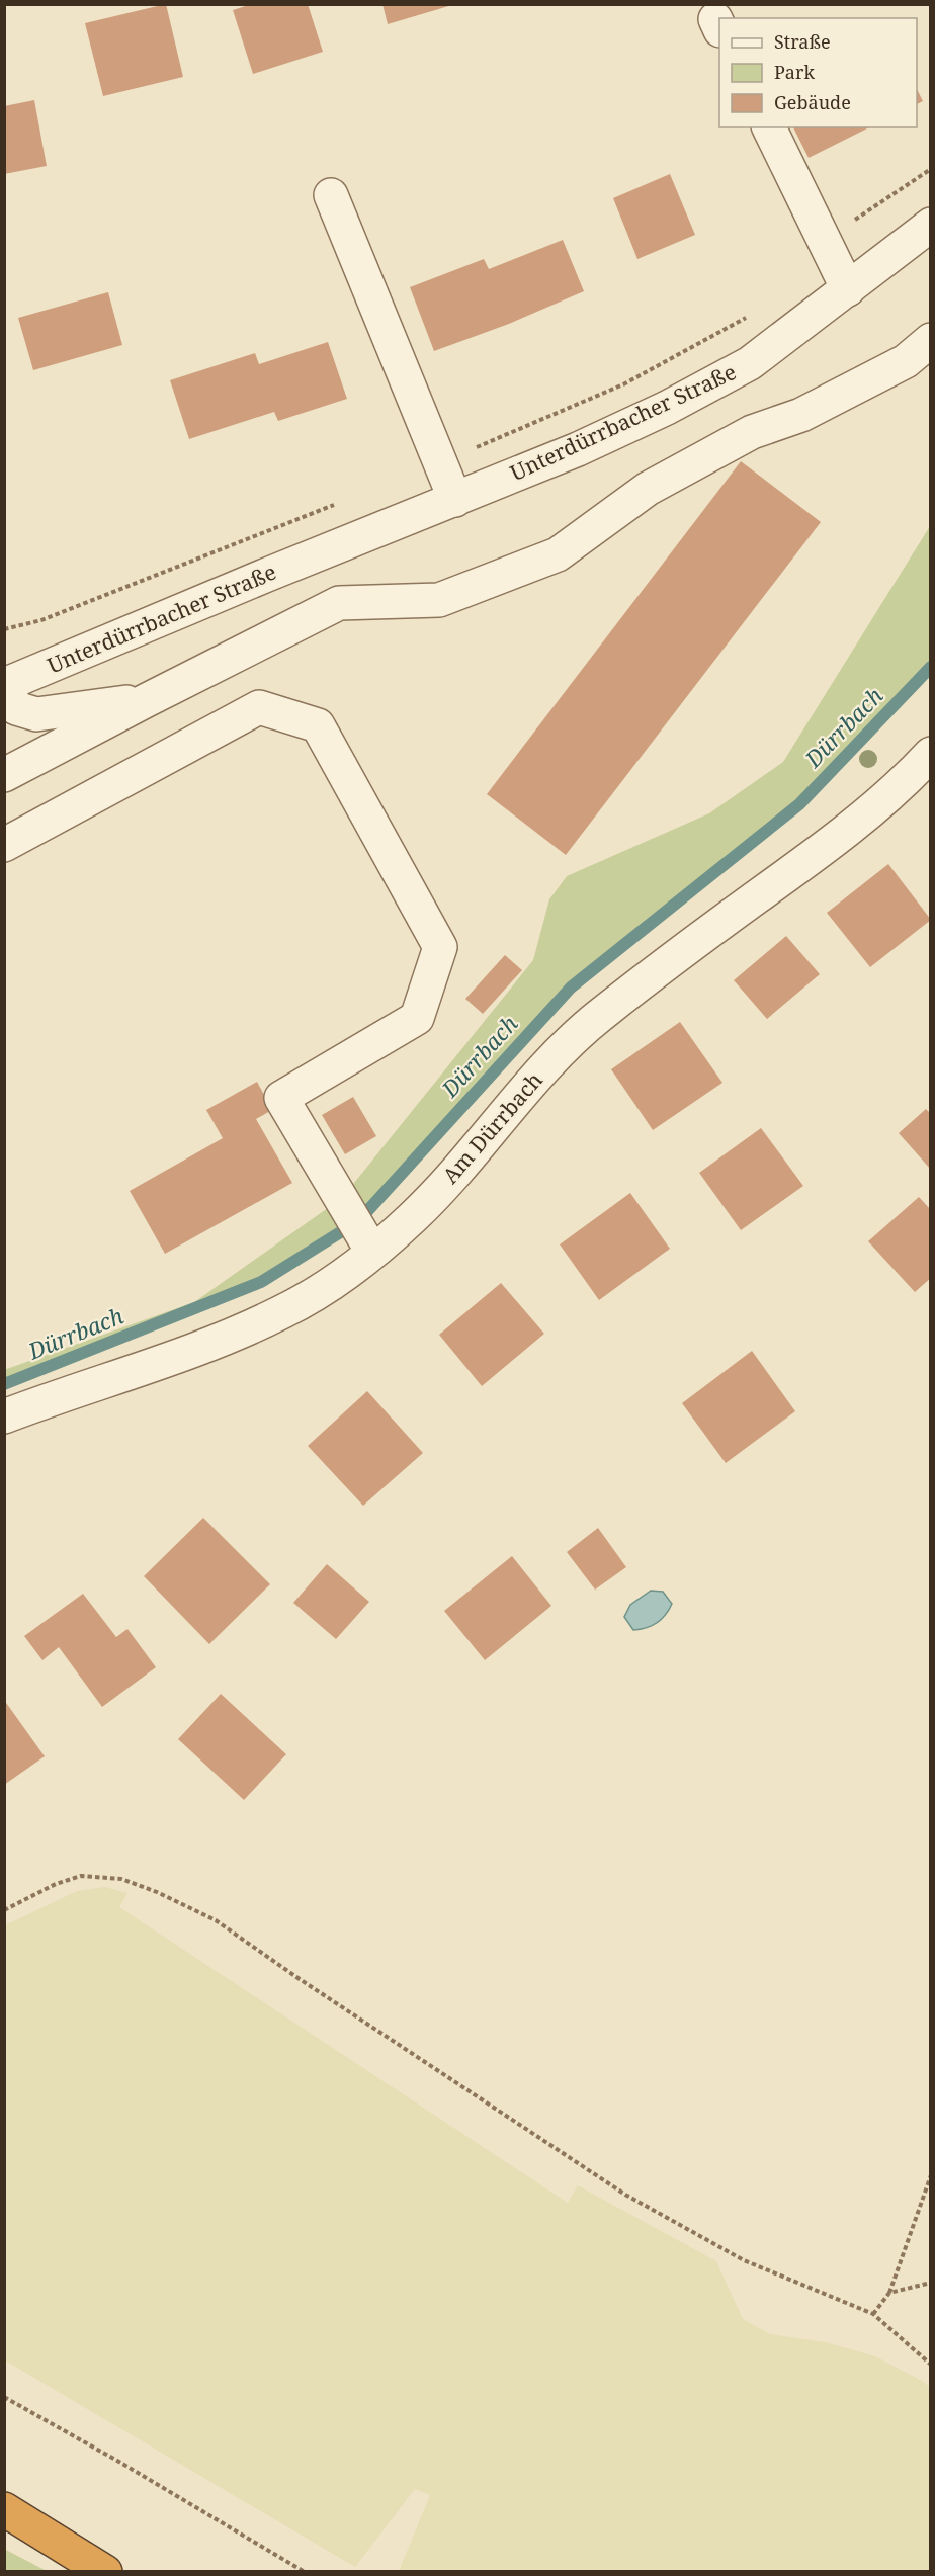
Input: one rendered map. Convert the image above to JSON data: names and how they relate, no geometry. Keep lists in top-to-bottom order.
{
  "streets": {
    "street": ["Unterdürrbacher Straße", "Am Dürrbach"]
  },
  "water": ["Dürrbach"],
  "legend": ["Straße", "Park", "Gebäude"]
}
